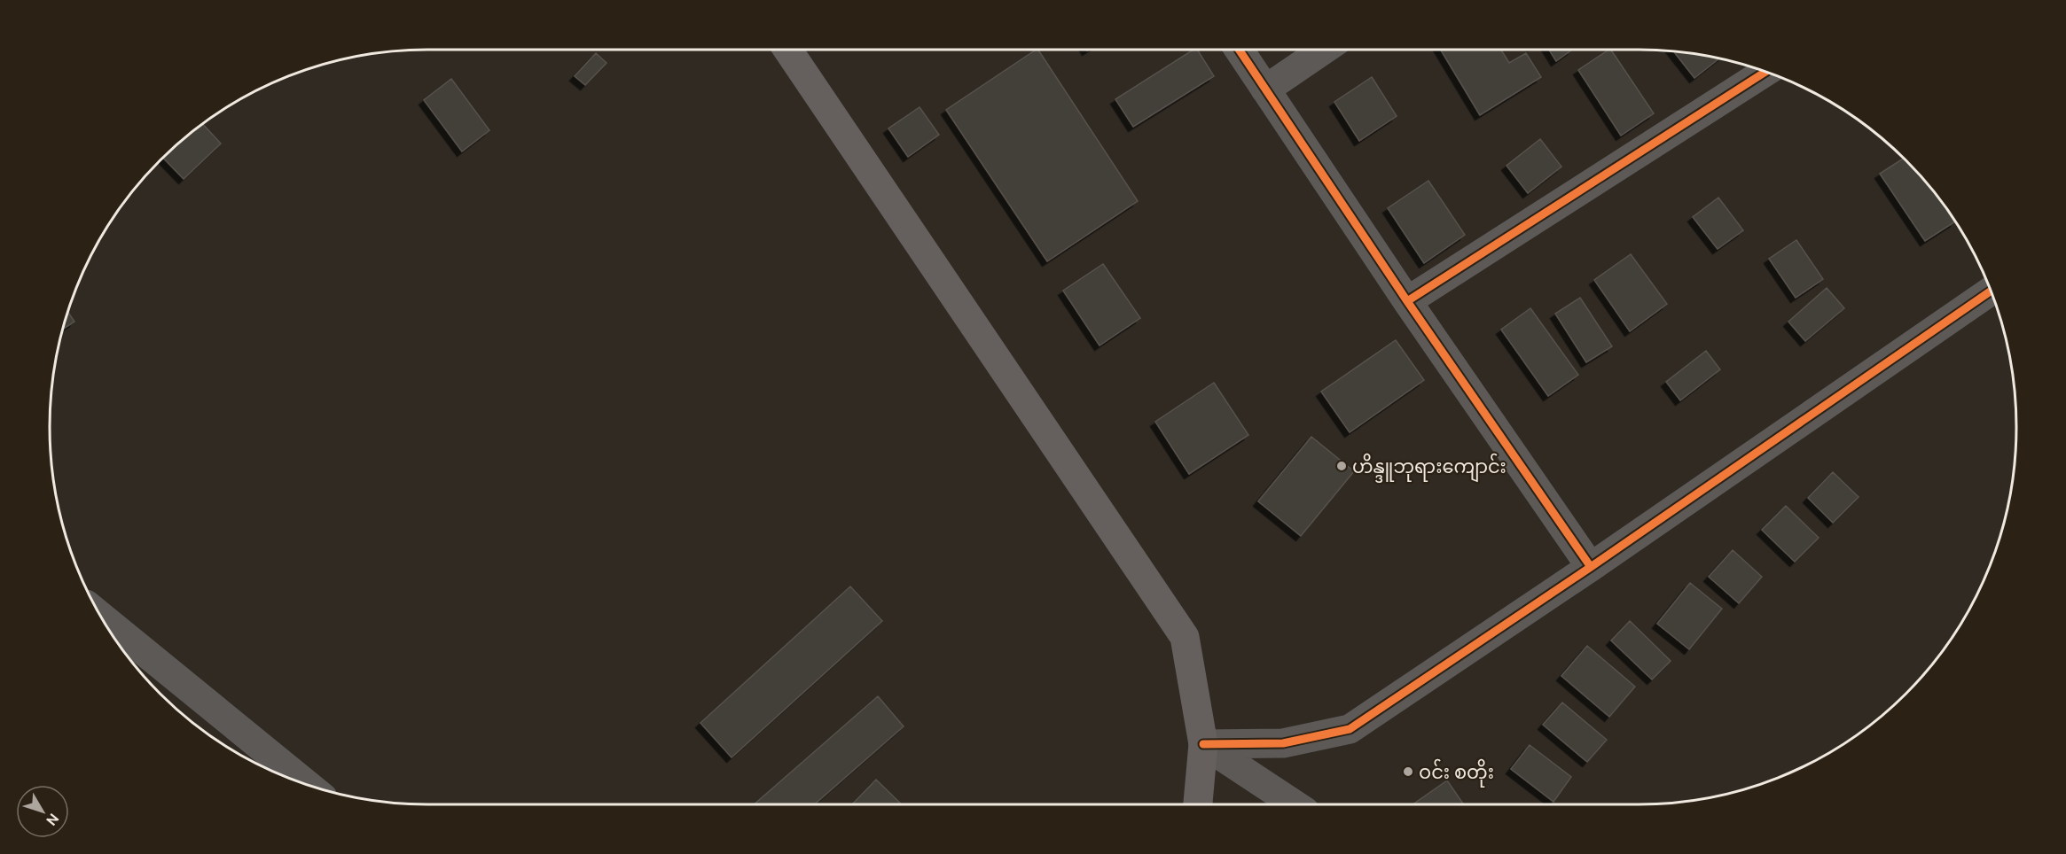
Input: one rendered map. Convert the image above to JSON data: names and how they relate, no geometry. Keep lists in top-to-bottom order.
{
  "places": ["ဟိန္ဒူဘုရားကျောင်း", "ဝင်း စတိုး"],
  "north": "bottom right"
}
